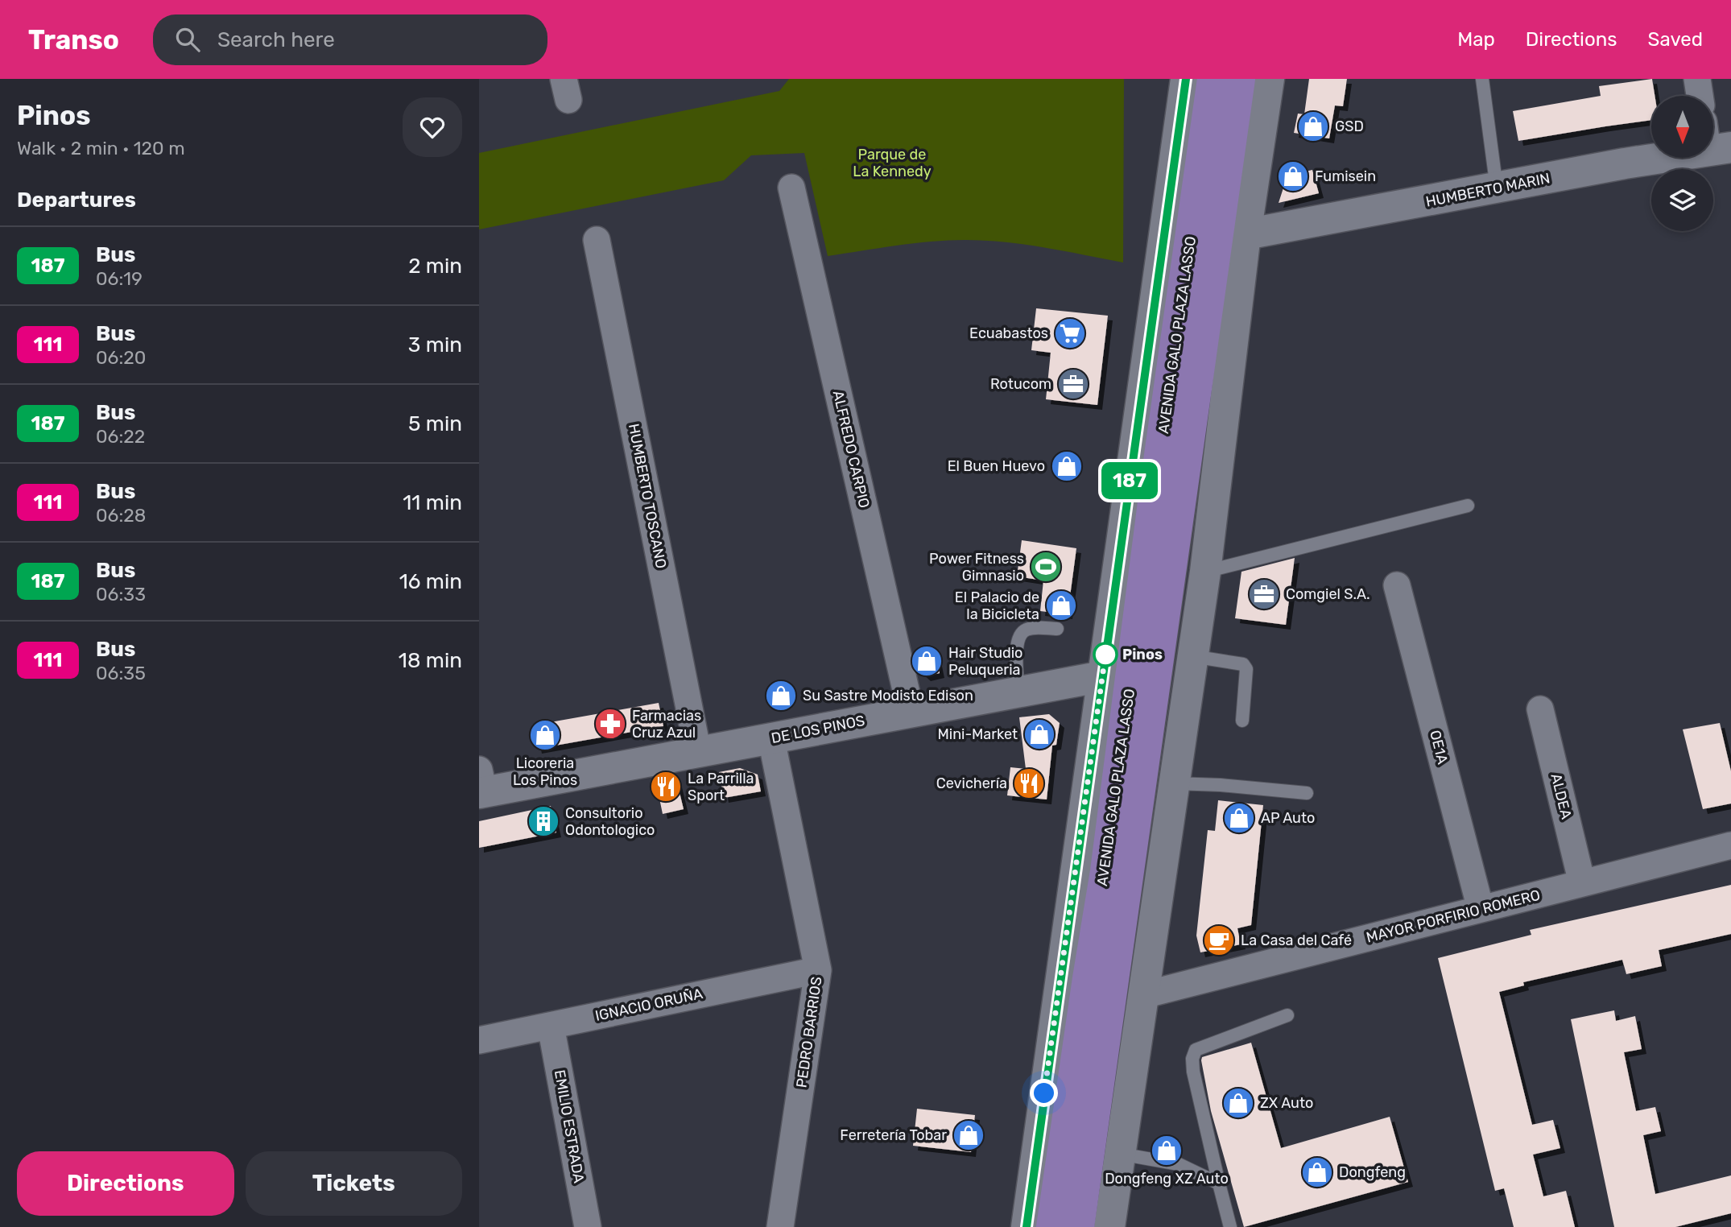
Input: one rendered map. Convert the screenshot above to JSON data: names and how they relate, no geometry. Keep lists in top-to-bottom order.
{
  "streets": {
    "main road": ["HUMBERTO MARIN", "AVENIDA GALO PLAZA LASSO", "DE LOS PINOS"],
    "street": [
      "ALFREDO CARPIO",
      "HUMBERTO TOSCANO",
      "OE1A",
      "ALDEA",
      "MAYOR PORFIRIO ROMERO",
      "IGNACIO ORUÑA",
      "PEDRO BARRIOS",
      "EMILIO ESTRADA"
    ]
  },
  "crossings": [
    ["AVENIDA GALO PLAZA LASSO", "DE LOS PINOS"],
    ["ALFREDO CARPIO", "DE LOS PINOS"],
    ["HUMBERTO TOSCANO", "DE LOS PINOS"],
    ["DE LOS PINOS", "PEDRO BARRIOS"],
    ["OE1A", "MAYOR PORFIRIO ROMERO"],
    ["ALDEA", "MAYOR PORFIRIO ROMERO"],
    ["IGNACIO ORUÑA", "PEDRO BARRIOS"],
    ["IGNACIO ORUÑA", "EMILIO ESTRADA"]
  ],
  "parks": ["Parque de La Kennedy"],
  "places": {
    "shop": [
      "GSD",
      "Fumisein",
      "El Buen Huevo",
      "El Palacio de la Bicicleta",
      "Hair Studio Peluqueria",
      "Su Sastre Modisto Edison",
      "Mini-Market",
      "Licoreria Los Pinos",
      "AP Auto",
      "ZX Auto",
      "Ferretería Tobar",
      "Dongfeng XZ Auto",
      "Dongfeng"
    ],
    "supermarket": ["Ecuabastos"],
    "office": ["Rotucom", "Comgiel S.A."],
    "sports": ["Power Fitness Gimnasio"],
    "other": ["Pinos"],
    "pharmacy": ["Farmacias Cruz Azul"],
    "restaurant": ["Cevichería", "La Parrilla Sport"],
    "building": ["Consultorio Odontologico"],
    "cafe": ["La Casa del Café"]
  },
  "lines": ["bus line 187"],
  "north": "bottom",
  "page": {
    "header": "Transo",
    "search": "Search here",
    "nav": ["Map", "Directions", "Saved"],
    "heading": [
      ["Pinos", "Walk · 2 min · 120 m"],
      "Departures"
    ],
    "on_map": "187",
    "list": [
      {
        "mark": "187",
        "name": "Bus",
        "note": "06:19",
        "value": "2 min"
      },
      {
        "mark": "111",
        "name": "Bus",
        "note": "06:20",
        "value": "3 min"
      },
      {
        "mark": "187",
        "name": "Bus",
        "note": "06:22",
        "value": "5 min"
      },
      {
        "mark": "111",
        "name": "Bus",
        "note": "06:28",
        "value": "11 min"
      },
      {
        "mark": "187",
        "name": "Bus",
        "note": "06:33",
        "value": "16 min"
      },
      {
        "mark": "111",
        "name": "Bus",
        "note": "06:35",
        "value": "18 min"
      }
    ],
    "buttons": ["Directions", "Tickets"]
  }
}
